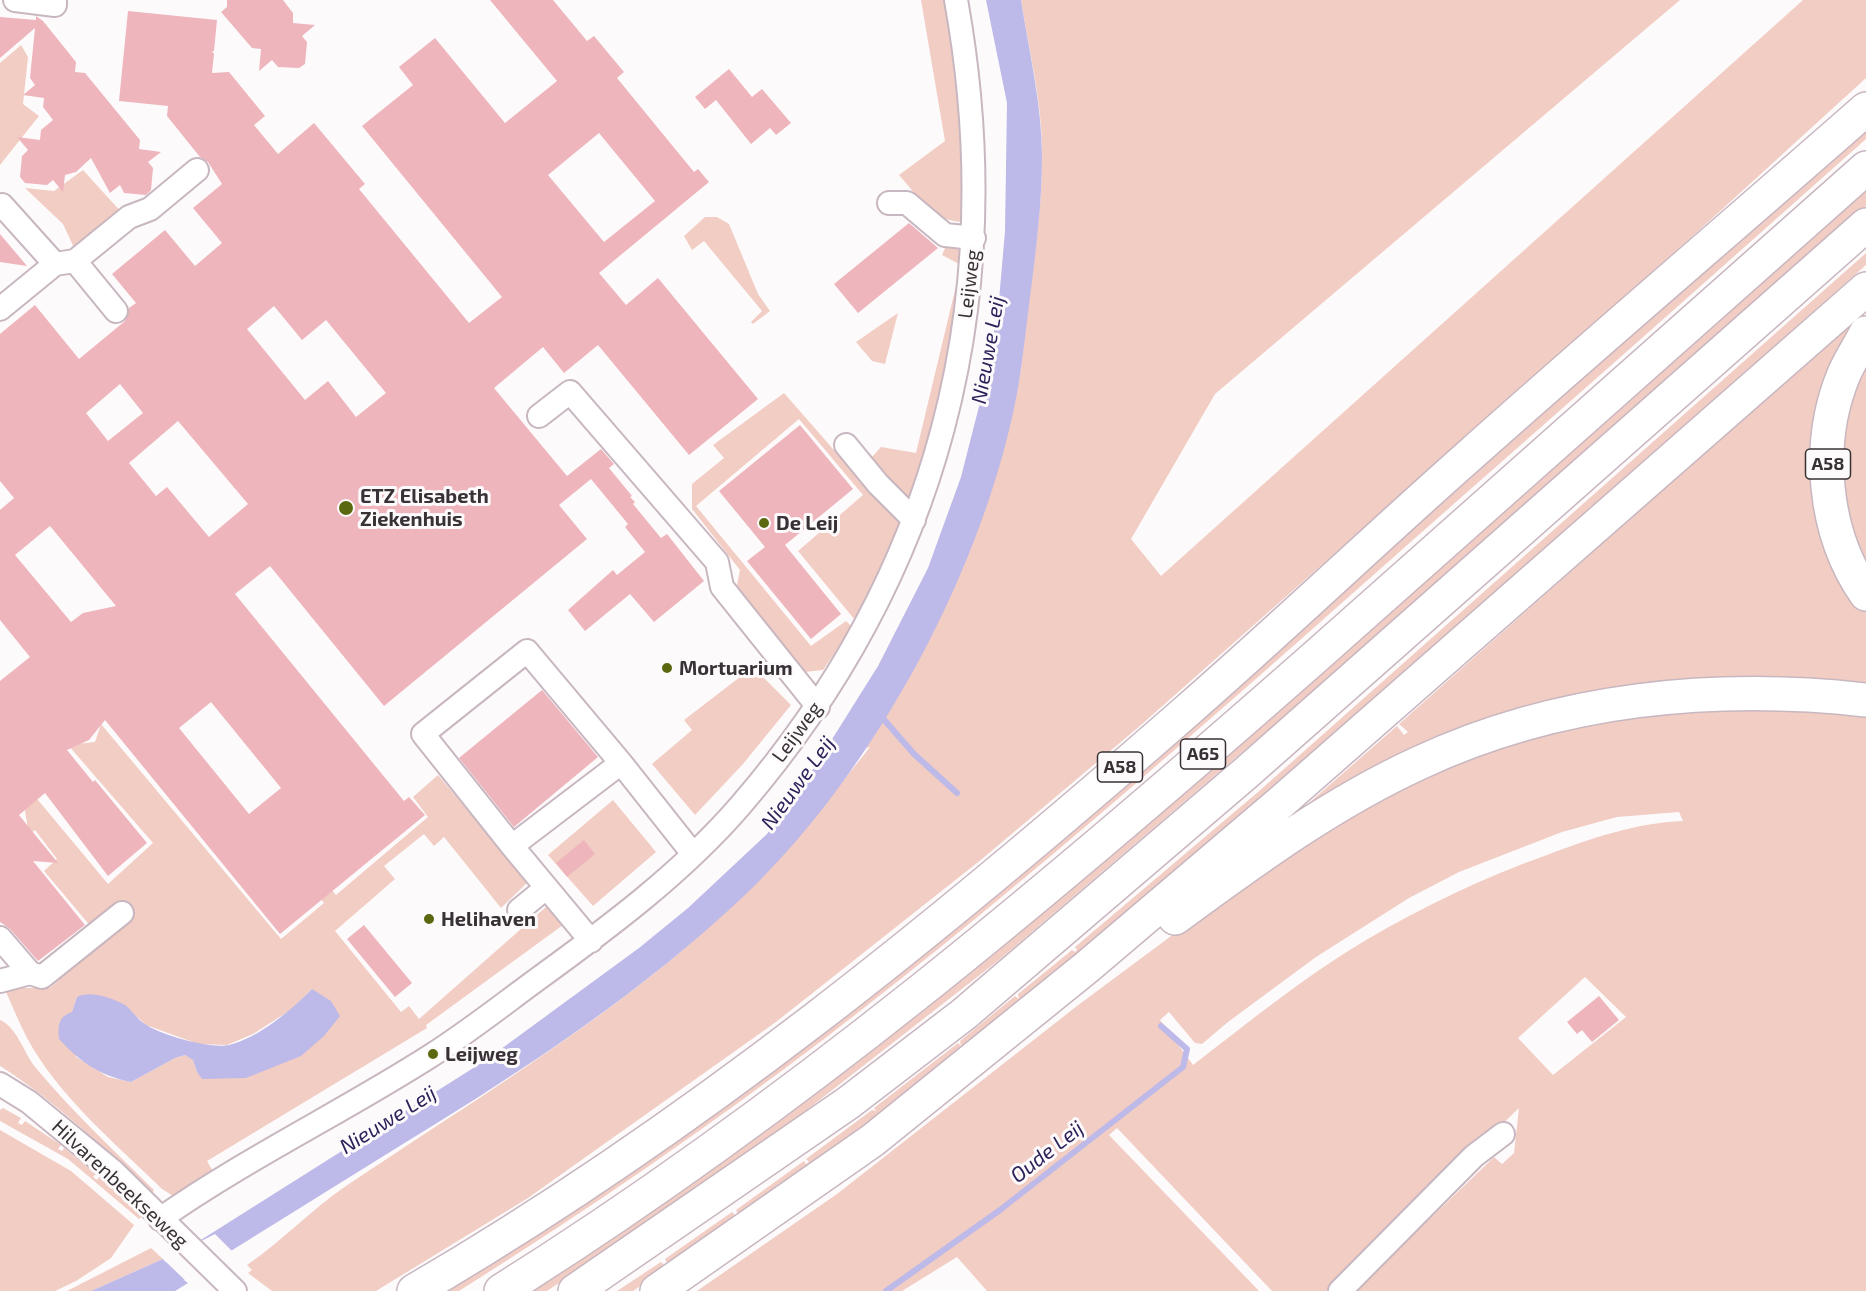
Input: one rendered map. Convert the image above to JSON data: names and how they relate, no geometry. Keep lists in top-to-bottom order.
{
  "streets": {
    "highway": ["A58", "A65"],
    "street": ["Leijweg", "Hilvarenbeekseweg"]
  },
  "crossings": [
    ["Leijweg", "Hilvarenbeekseweg"]
  ],
  "water": ["Nieuwe Leij", "Oude Leij"],
  "places": [
    "ETZ Elisabeth Ziekenhuis",
    "De Leij",
    "Mortuarium",
    "Helihaven",
    "Leijweg"
  ]
}
